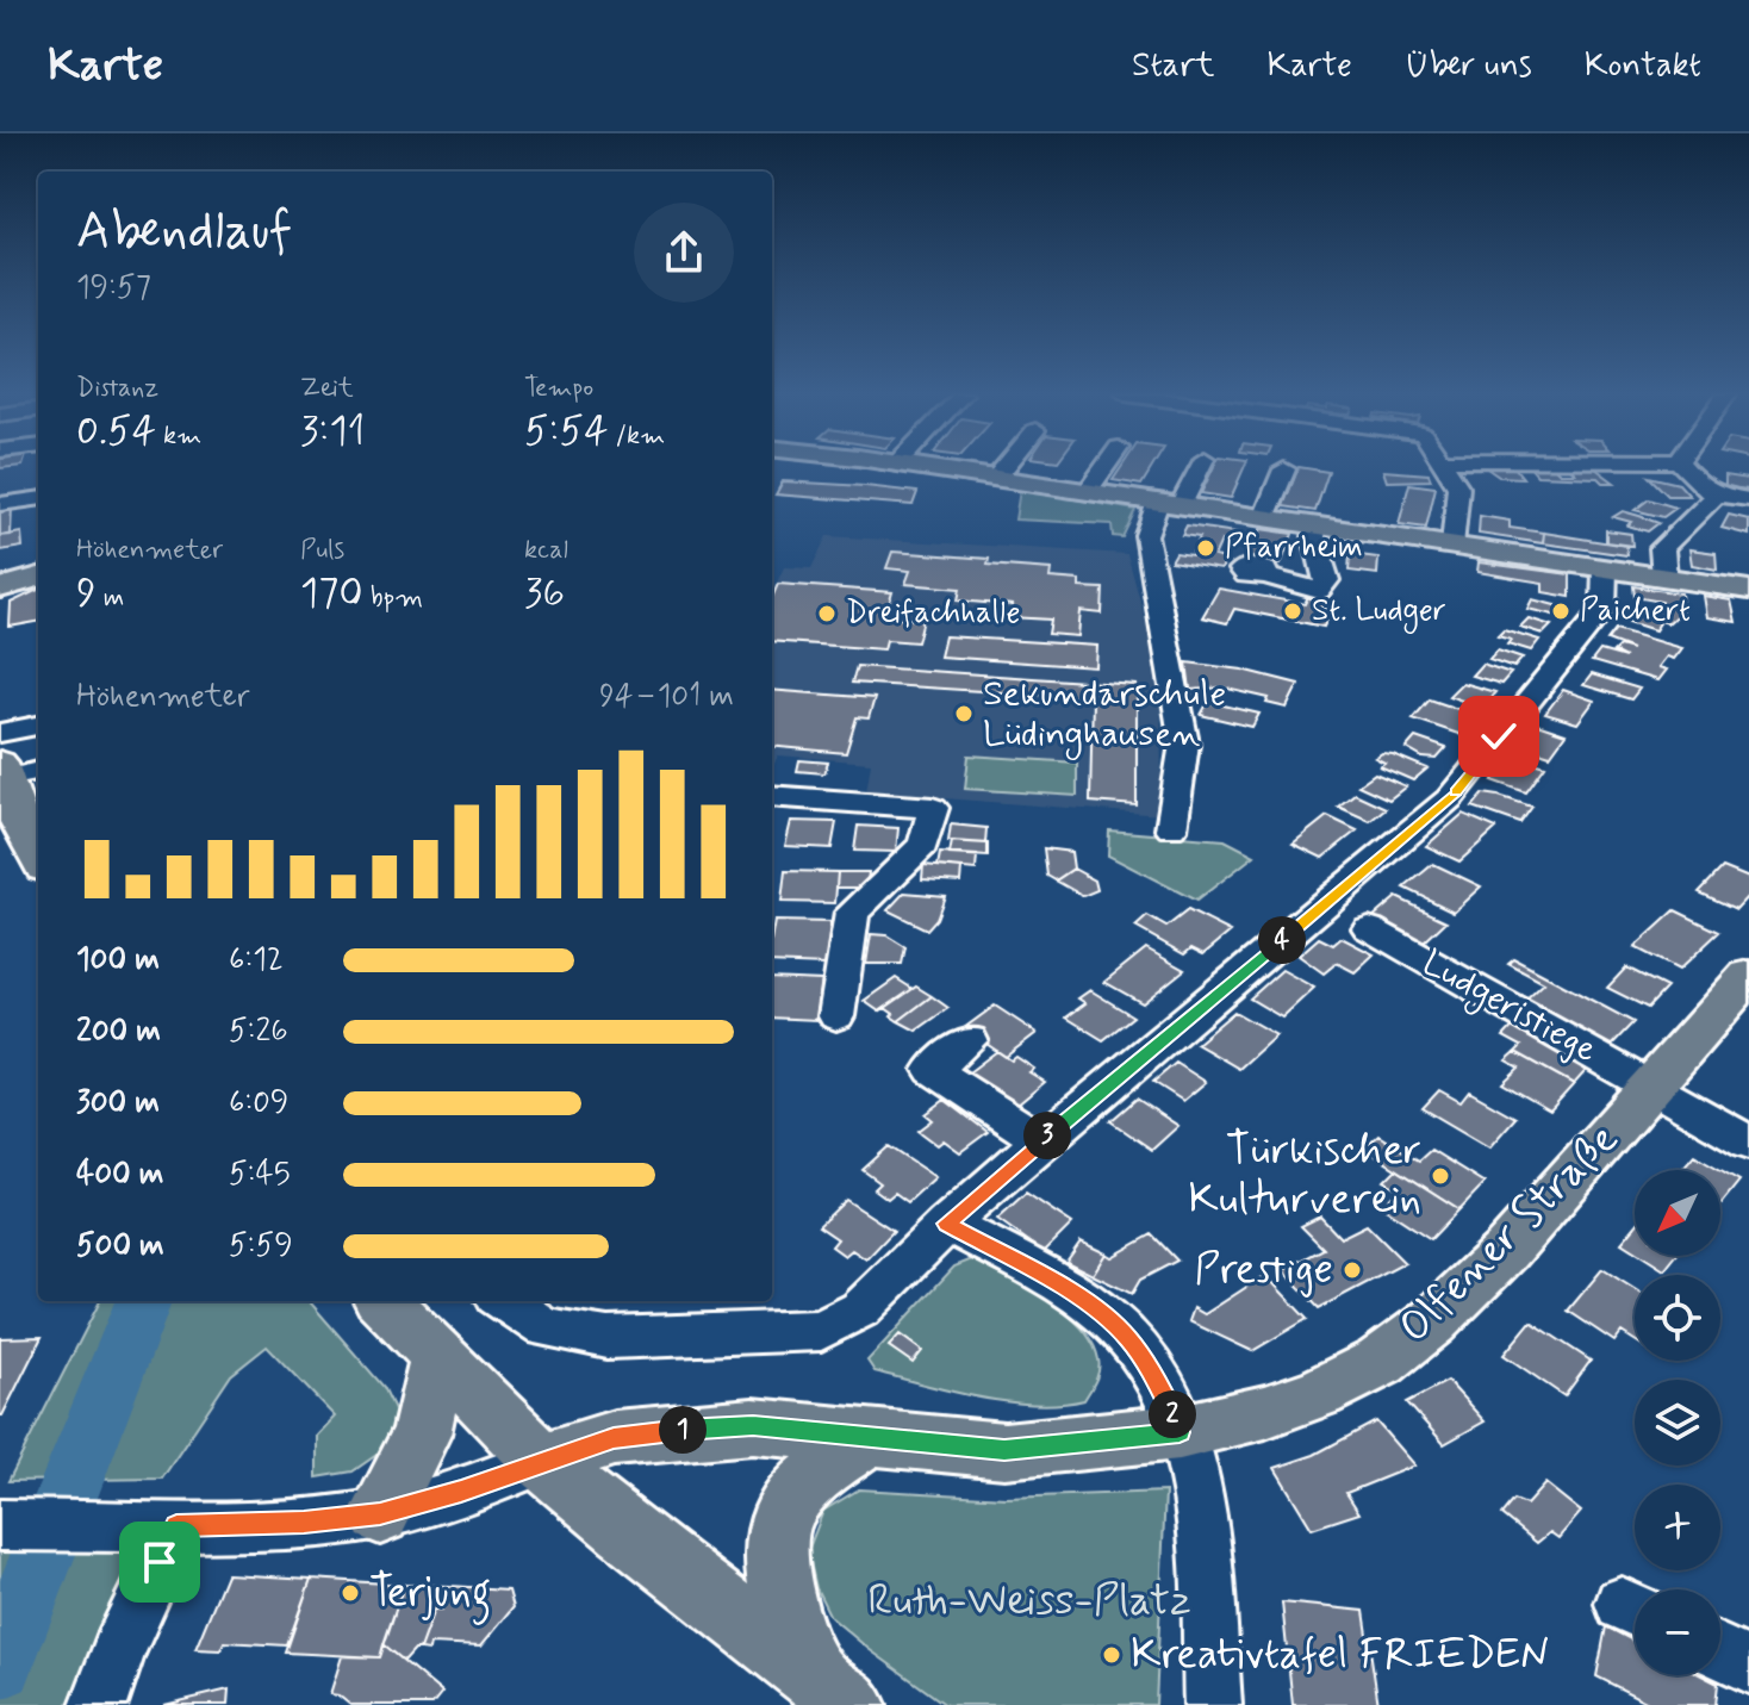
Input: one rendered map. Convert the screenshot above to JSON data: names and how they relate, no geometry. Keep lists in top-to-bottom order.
{
  "streets": {
    "main road": ["Olfener Straße"],
    "street": ["Ludgeristiege"]
  },
  "crossings": [
    ["Ludgeristiege", "Olfener Straße"]
  ],
  "parks": ["Ruth-Weiss-Platz"],
  "places": [
    "Pfarrheim",
    "St. Ludger",
    "Paichert",
    "Dreifachhalle",
    "Sekundarschule Lüdinghausen",
    "Türkischer Kulturverein",
    "Prestige",
    "Terjung",
    "Kreativtafel FRIEDEN"
  ],
  "north": "bottom left",
  "page": {
    "header": "Karte",
    "nav": [
      "Start",
      "Karte",
      "Über uns",
      "Kontakt"
    ],
    "heading": ["Abendlauf", "19:57"],
    "stats": [
      ["Distanz", "0.54 km"],
      ["Zeit", "3:11"],
      ["Tempo", "5:54 /km"],
      ["Höhenmeter", "9 m"],
      ["Puls", "170 bpm"],
      ["kcal", "36"]
    ],
    "chart": ["Höhenmeter", "94–101 m"],
    "pins": [
      "4",
      "3",
      "2",
      "1"
    ],
    "list": [
      {
        "name": "100 m",
        "note": "6:12"
      },
      {
        "name": "200 m",
        "note": "5:26"
      },
      {
        "name": "300 m",
        "note": "6:09"
      },
      {
        "name": "400 m",
        "note": "5:45"
      },
      {
        "name": "500 m",
        "note": "5:59"
      }
    ],
    "map_buttons": ["+", "−"]
  }
}
